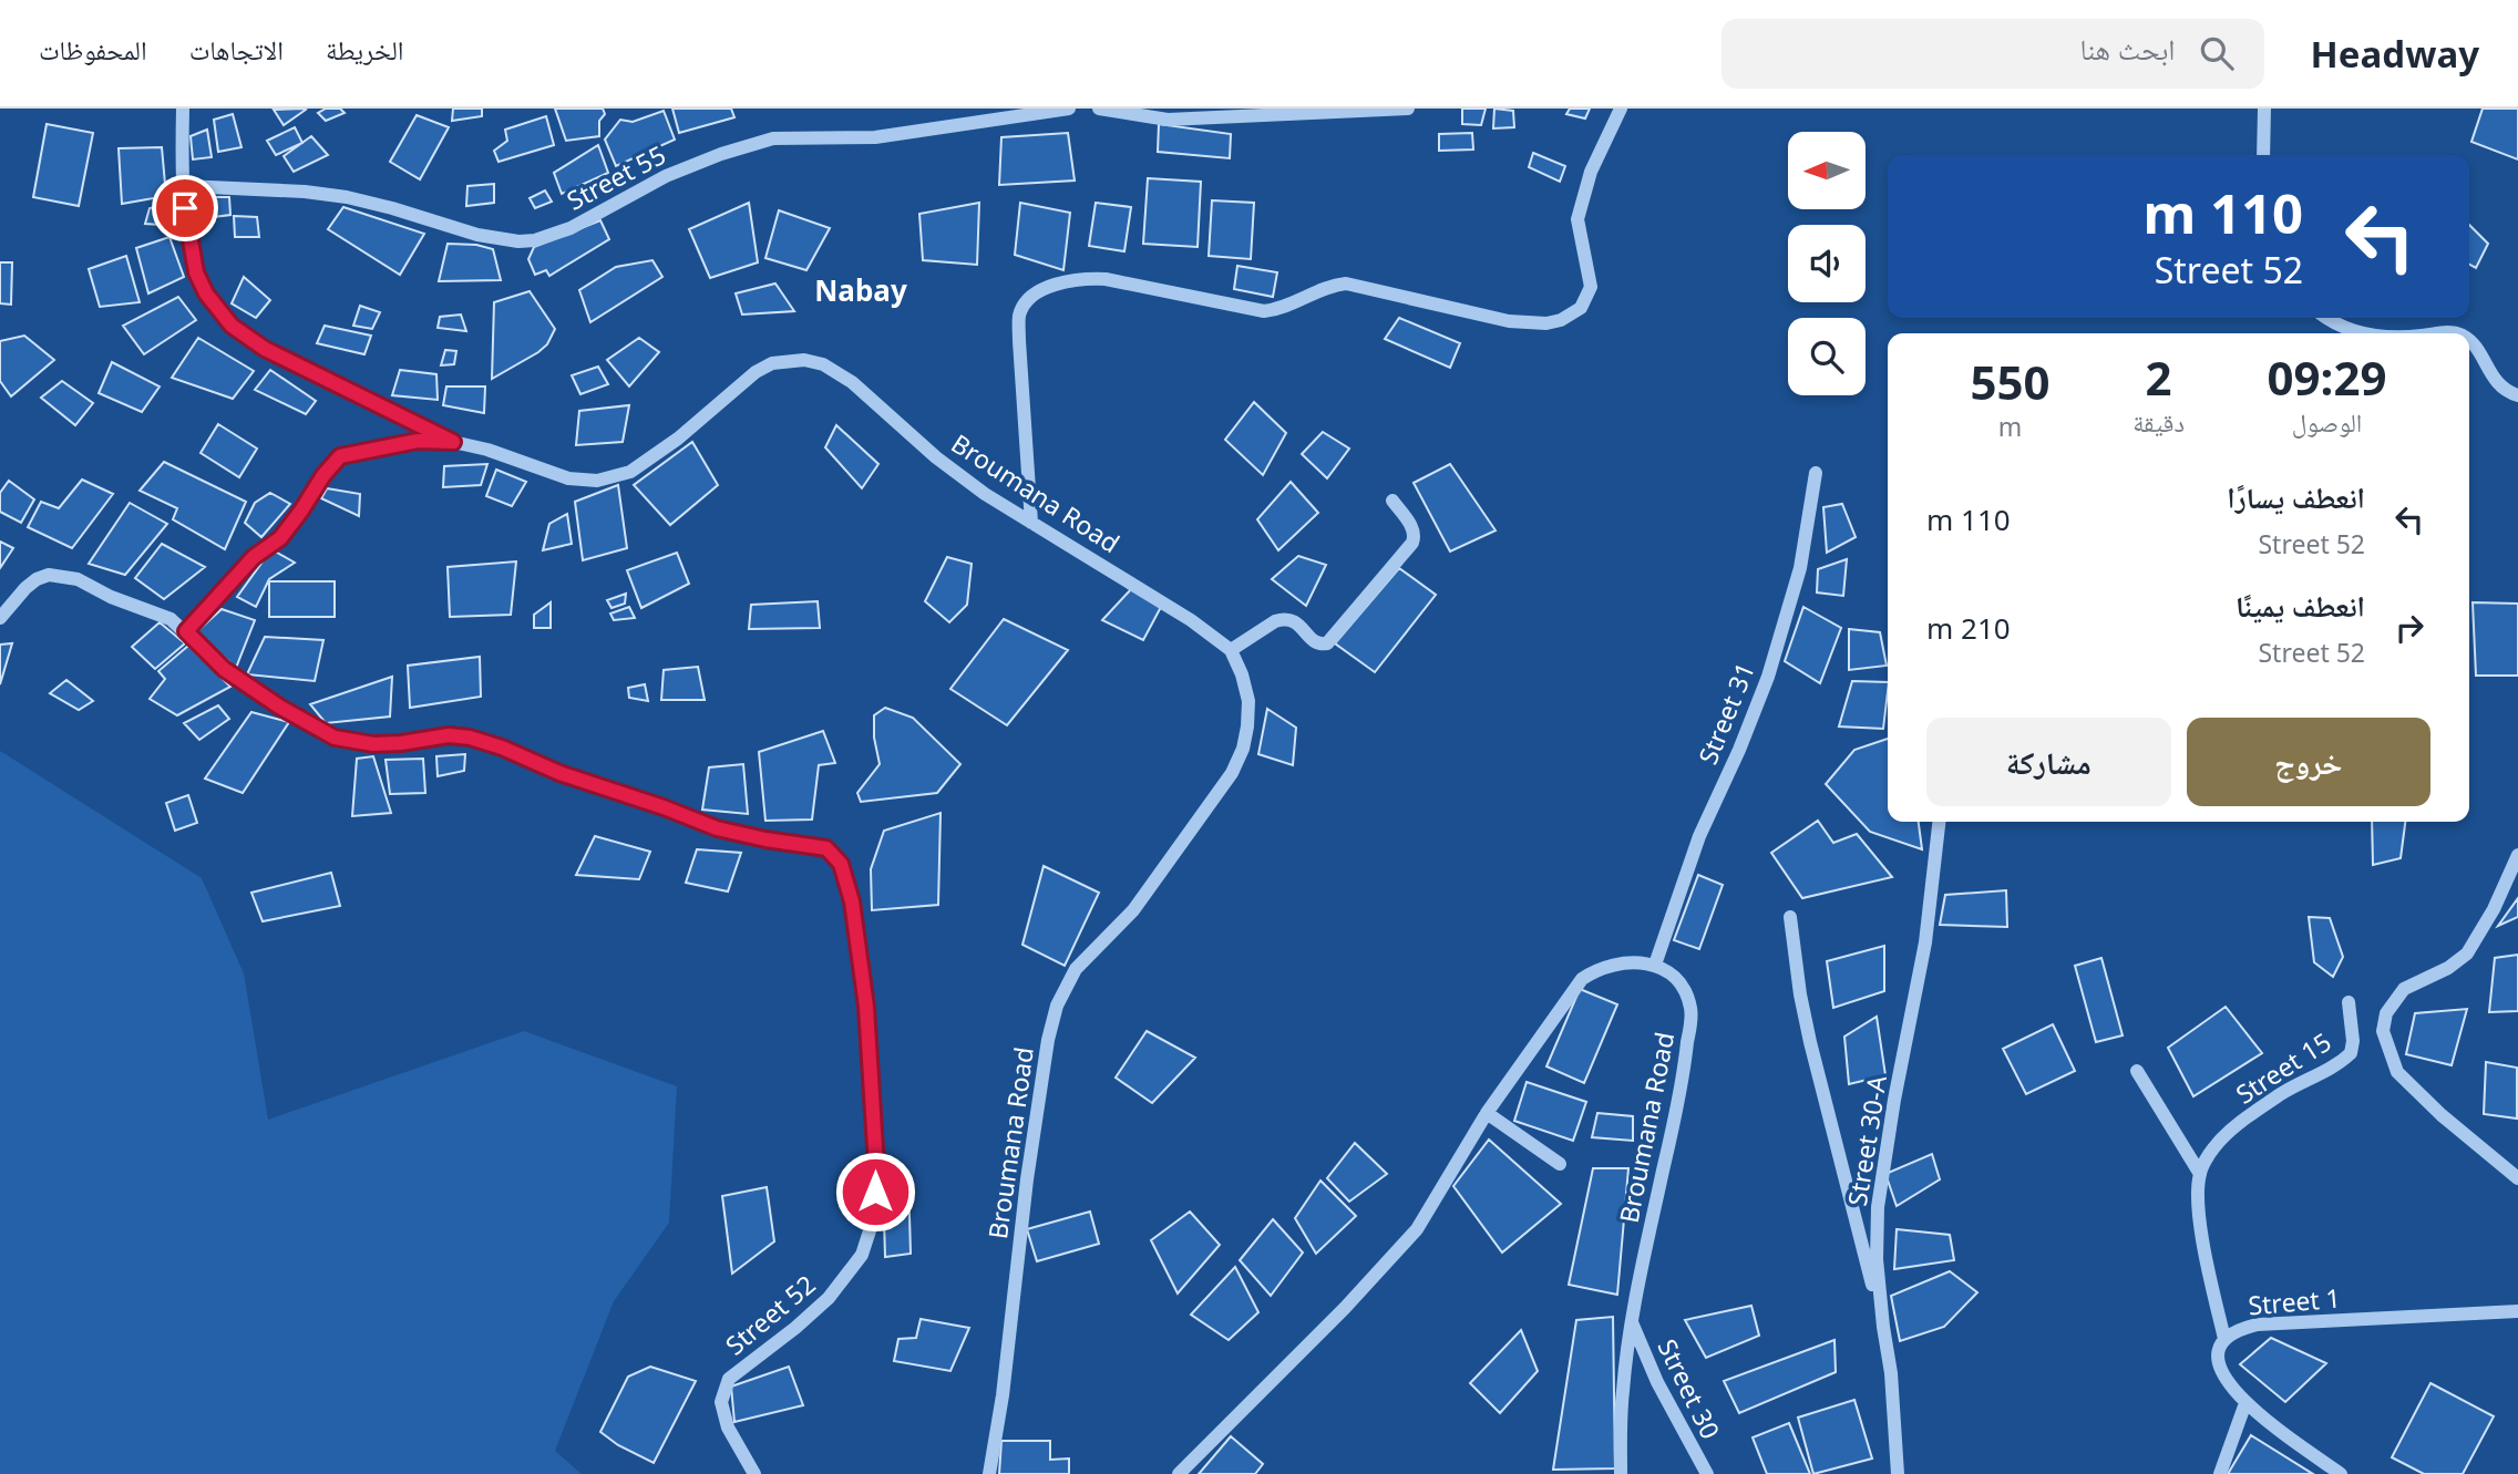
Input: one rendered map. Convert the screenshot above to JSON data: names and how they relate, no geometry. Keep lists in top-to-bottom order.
{
  "streets": {
    "street": [
      "Street 55",
      "Broumana Road",
      "Street 31",
      "Street 15",
      "Street 30-A",
      "Street 1",
      "Street 52",
      "Street 30"
    ]
  },
  "crossings": [
    ["Street 55", "Broumana Road"],
    ["Broumana Road", "Street 31"],
    ["Broumana Road", "Street 30"]
  ],
  "districts": ["Nabay"],
  "north": "left",
  "page": {
    "header": "Headway",
    "search": "ابحث هنا",
    "nav": ["الخريطة", "الاتجاهات", "المحفوظات"],
    "turn": ["110 m", "Street 52"],
    "eta": [
      "09:29",
      "الوصول",
      "2",
      "دقيقة",
      "550",
      "m"
    ],
    "list": [
      {
        "name": "انعطف يسارًا",
        "note": "Street 52",
        "value": "110 m"
      },
      {
        "name": "انعطف يمينًا",
        "note": "Street 52",
        "value": "210 m"
      }
    ],
    "buttons": ["خروج", "مشاركة"]
  }
}
